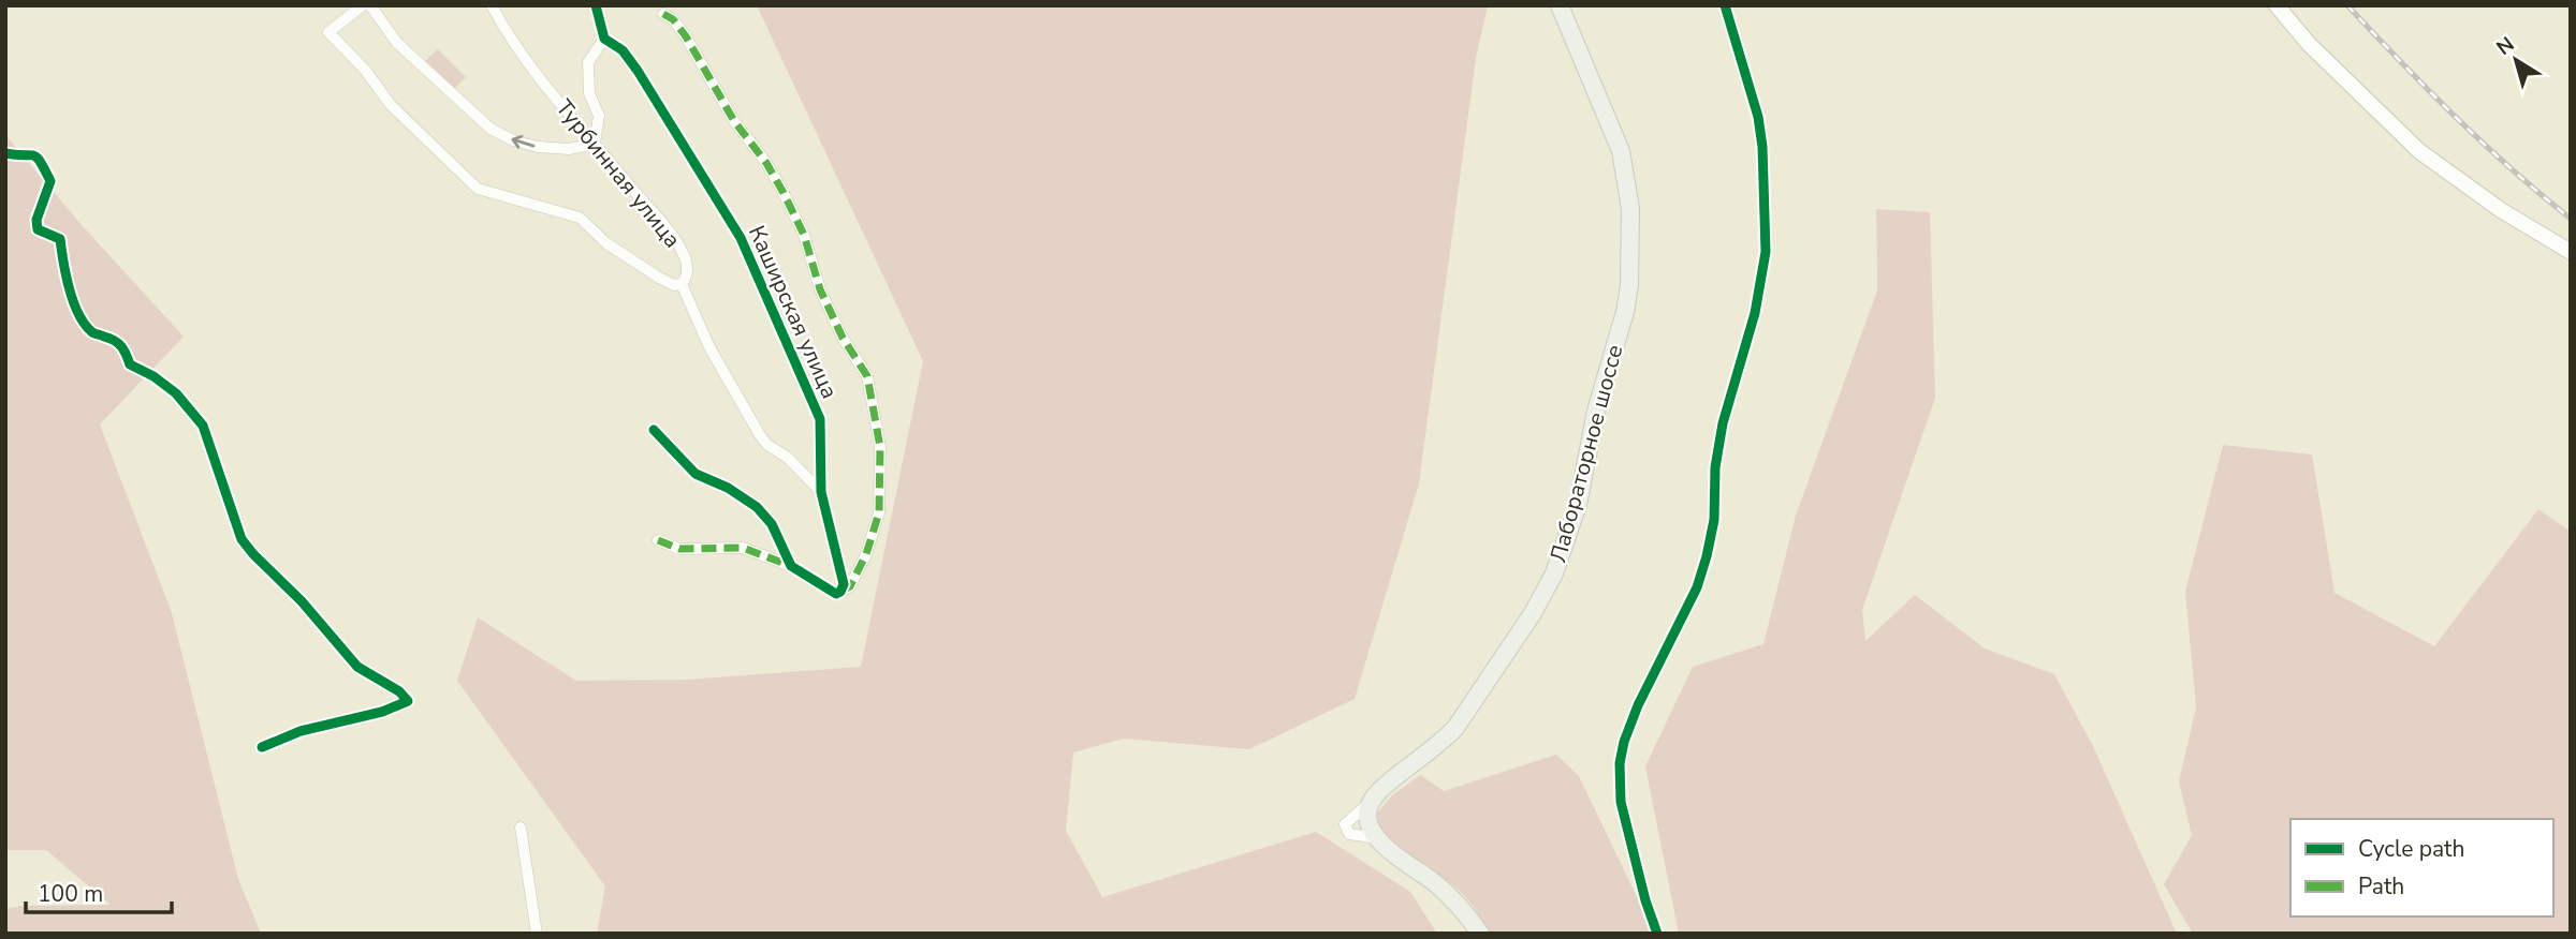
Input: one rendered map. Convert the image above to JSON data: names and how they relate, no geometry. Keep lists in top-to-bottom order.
{
  "streets": {
    "main road": ["Лабораторное шоссе"],
    "street": ["Турбинная улица", "Каширская улица"]
  },
  "crossings": [
    ["Турбинная улица", "Каширская улица"]
  ],
  "legend": ["Cycle path", "Path"],
  "scale_bar": "100 m",
  "north": "top left"
}
